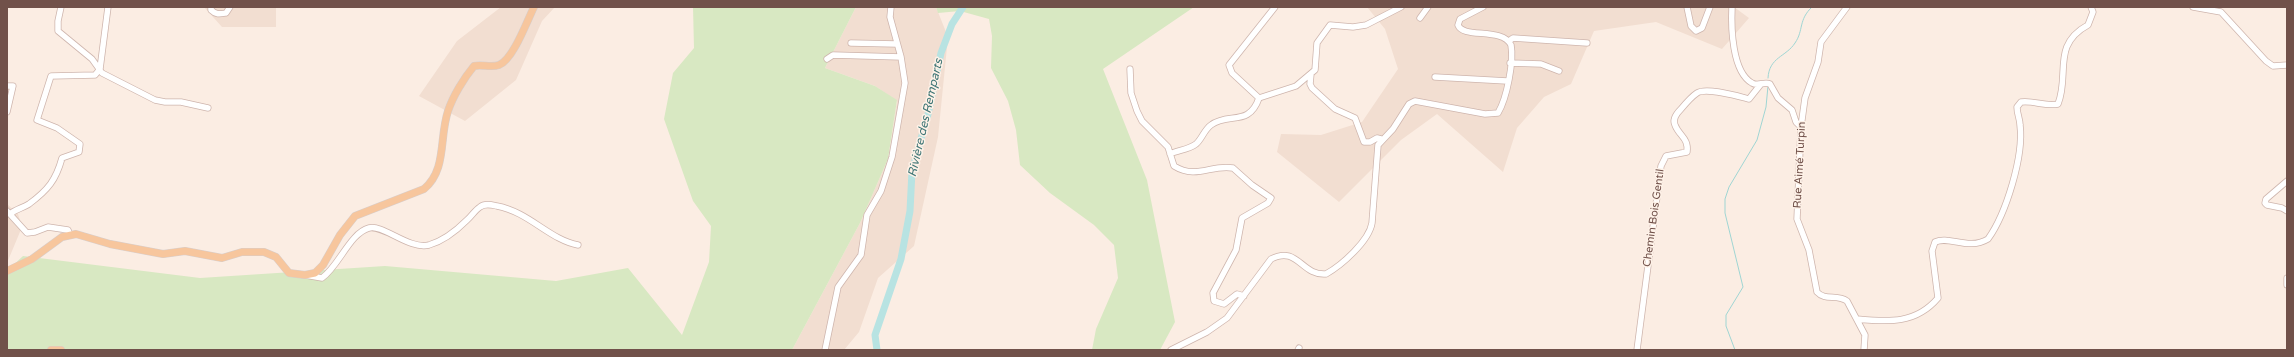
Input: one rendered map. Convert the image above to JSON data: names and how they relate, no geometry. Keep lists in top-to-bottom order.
{
  "streets": {
    "street": ["Rue Aimé Turpin", "Chemin Bois Gentil"]
  },
  "water": ["Rivière des Remparts"]
}
